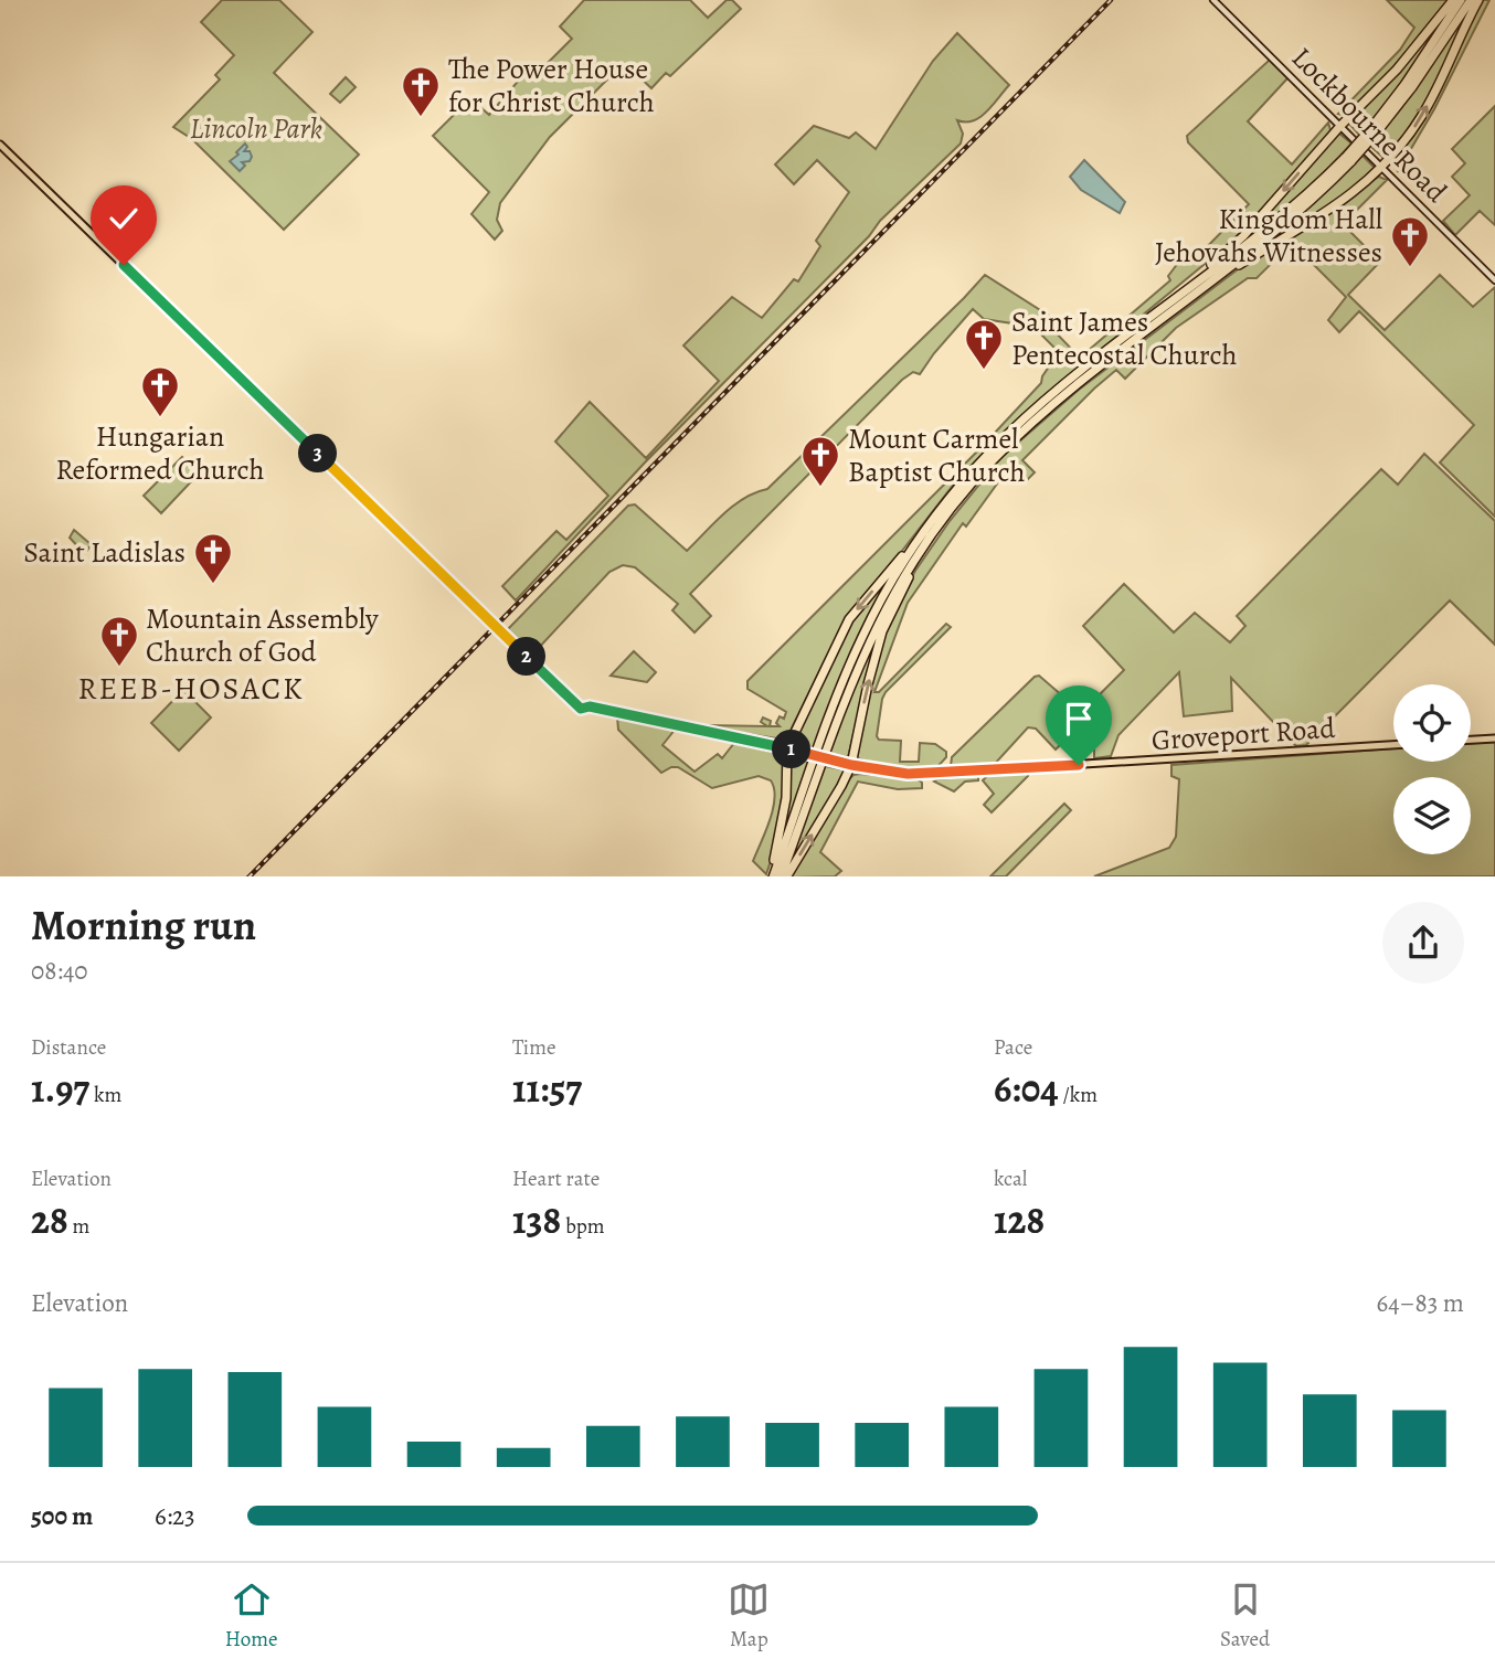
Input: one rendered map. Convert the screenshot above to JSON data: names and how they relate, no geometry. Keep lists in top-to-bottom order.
{
  "streets": {
    "main road": ["Lockbourne Road", "Groveport Road"]
  },
  "districts": ["REEB-HOSACK"],
  "parks": ["Lincoln Park"],
  "places": {
    "church": [
      "The Power House for Christ Church",
      "Kingdom Hall Jehovahs Witnesses",
      "Saint James Pentecostal Church",
      "Hungarian Reformed Church",
      "Mount Carmel Baptist Church",
      "Saint Ladislas",
      "Mountain Assembly Church of God"
    ]
  },
  "page": {
    "pins": ["3", "2", "1"],
    "heading": ["Morning run", "08:40"],
    "stats": [
      ["Distance", "1.97 km"],
      ["Time", "11:57"],
      ["Pace", "6:04 /km"],
      ["Elevation", "28 m"],
      ["Heart rate", "138 bpm"],
      ["kcal", "128"]
    ],
    "chart": ["Elevation", "64–83 m"],
    "list": [
      {
        "name": "500 m",
        "note": "6:23"
      }
    ],
    "tabs": ["Home", "Map", "Saved"]
  }
}
